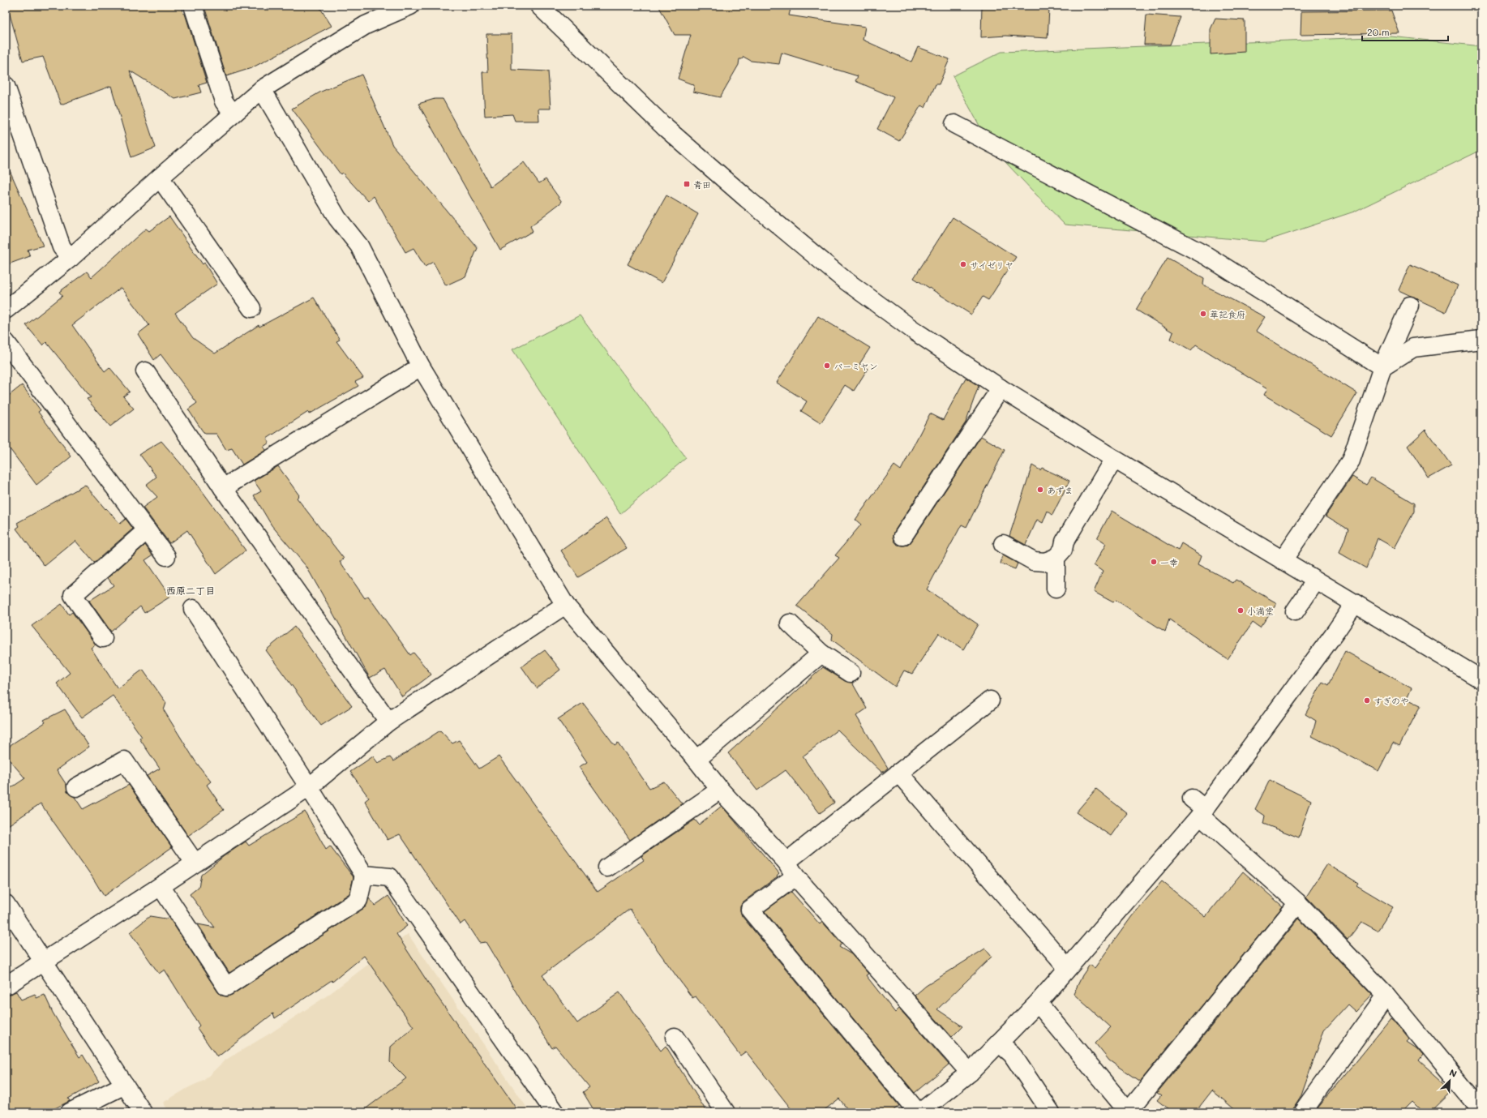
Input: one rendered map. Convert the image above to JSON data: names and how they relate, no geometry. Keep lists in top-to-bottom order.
{
  "districts": ["西原二丁目"],
  "places": {
    "transit": ["青田"],
    "other": [
      "サイゼリヤ",
      "華記食府",
      "バーミヤン",
      "あずま",
      "一幸",
      "小満堂",
      "すぎのや"
    ]
  },
  "scale_bar": "20 m",
  "north": "top right"
}
